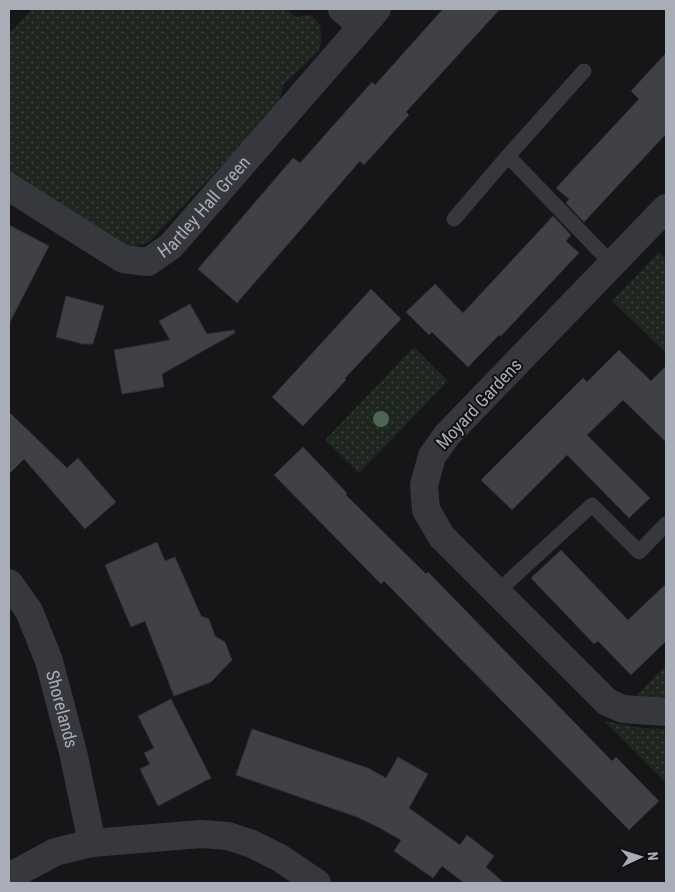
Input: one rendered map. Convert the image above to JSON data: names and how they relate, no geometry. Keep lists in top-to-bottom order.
{
  "streets": {
    "street": ["Hartley Hall Green", "Moyard Gardens", "Shorelands"]
  },
  "north": "right"
}
